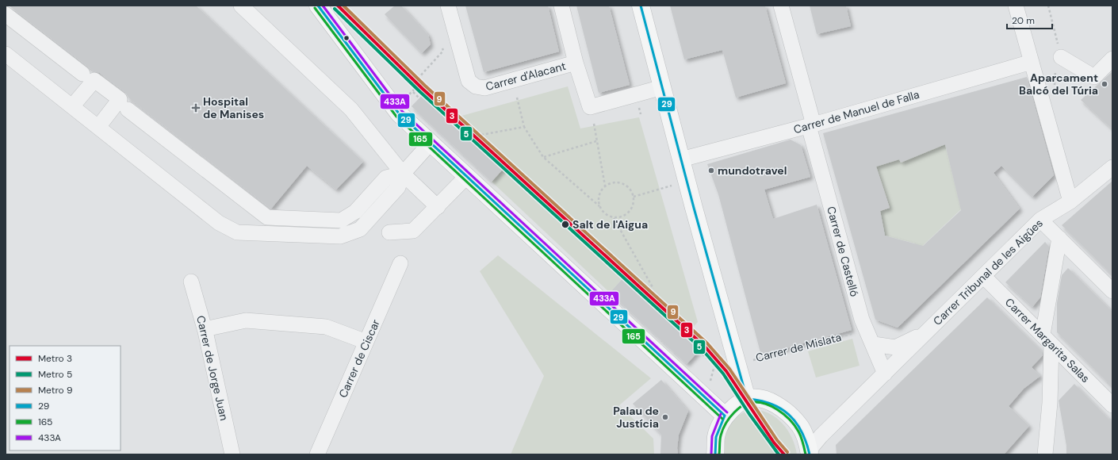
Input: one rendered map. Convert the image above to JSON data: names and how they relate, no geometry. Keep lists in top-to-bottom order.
{
  "streets": {
    "street": [
      "Carrer d'Alacant",
      "Carrer de Manuel de Falla",
      "Carrer de Castelló",
      "Carrer Tribunal de les Aigües",
      "Carrer Margarita Salas",
      "Carrer de Ciscar",
      "Carrer de Jorge Juan"
    ],
    "path": ["Carrer de Mislata"]
  },
  "crossings": [
    ["Carrer de Manuel de Falla", "Carrer de Castelló"],
    ["Carrer de Castelló", "Carrer Tribunal de les Aigües"],
    ["Carrer de Castelló", "Carrer de Mislata"],
    ["Carrer Tribunal de les Aigües", "Carrer Margarita Salas"]
  ],
  "places": {
    "other": [
      "Aparcament Balcó del Túria",
      "mundotravel",
      "Salt de l'Aigua",
      "Palau de Justícia"
    ],
    "health": ["Hospital de Manises"]
  },
  "lines": [
    "metro line 3",
    "metro line 9",
    "transit line 29",
    "transit line 433A",
    "transit line 165",
    "metro line 5"
  ],
  "legend": [
    "Metro 3",
    "Metro 5",
    "Metro 9",
    "29",
    "165",
    "433A"
  ],
  "scale_bar": "20 m"
}
